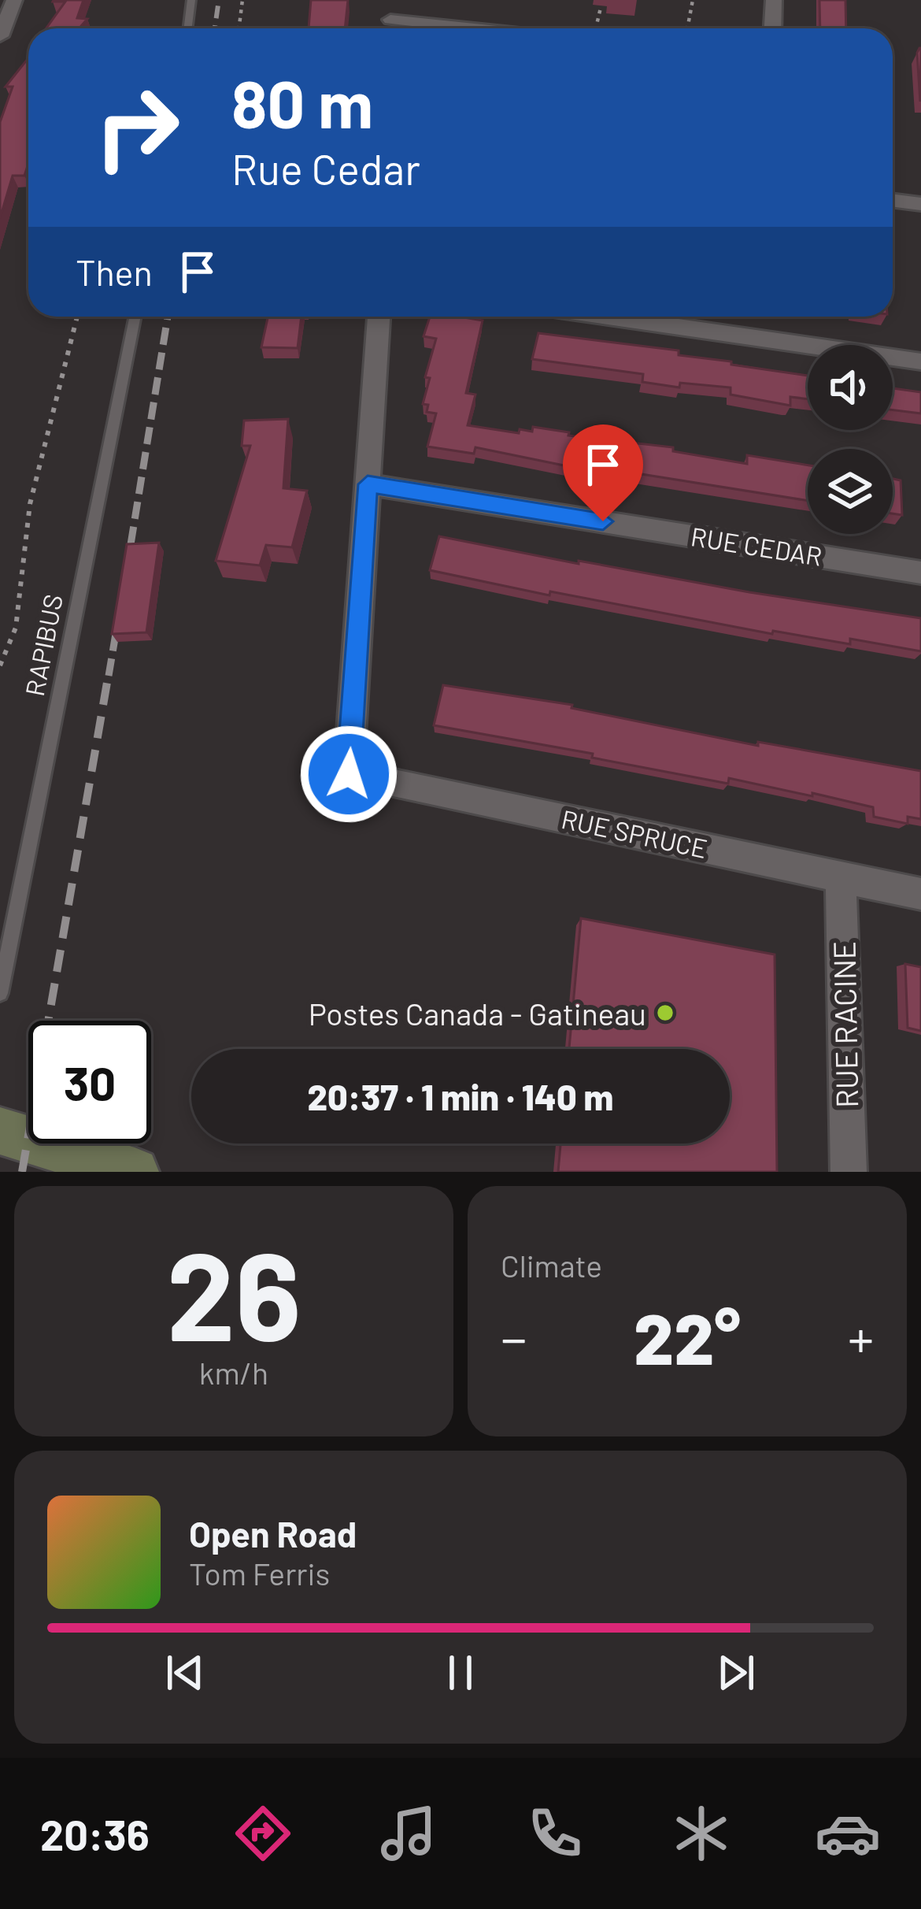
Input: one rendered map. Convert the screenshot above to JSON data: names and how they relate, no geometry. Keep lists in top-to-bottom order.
{
  "streets": {
    "street": ["RUE CEDAR", "RUE SPRUCE", "RUE RACINE"],
    "lane": ["RAPIBUS"]
  },
  "crossings": [
    ["RUE CEDAR", "RUE SPRUCE"],
    ["RUE SPRUCE", "RUE RACINE"]
  ],
  "places": ["Postes Canada - Gatineau"],
  "page": {
    "turn": ["80 m", "Rue Cedar"],
    "then": "Then",
    "limit": "30",
    "trip": "20:37 · 1 min · 140 m",
    "tile": [
      ["26", "km/h"],
      "Climate"
    ],
    "heat": ["−", "22°", "+"],
    "song": ["Open Road", "Tom Ferris"],
    "tabs": "20:36"
  }
}
